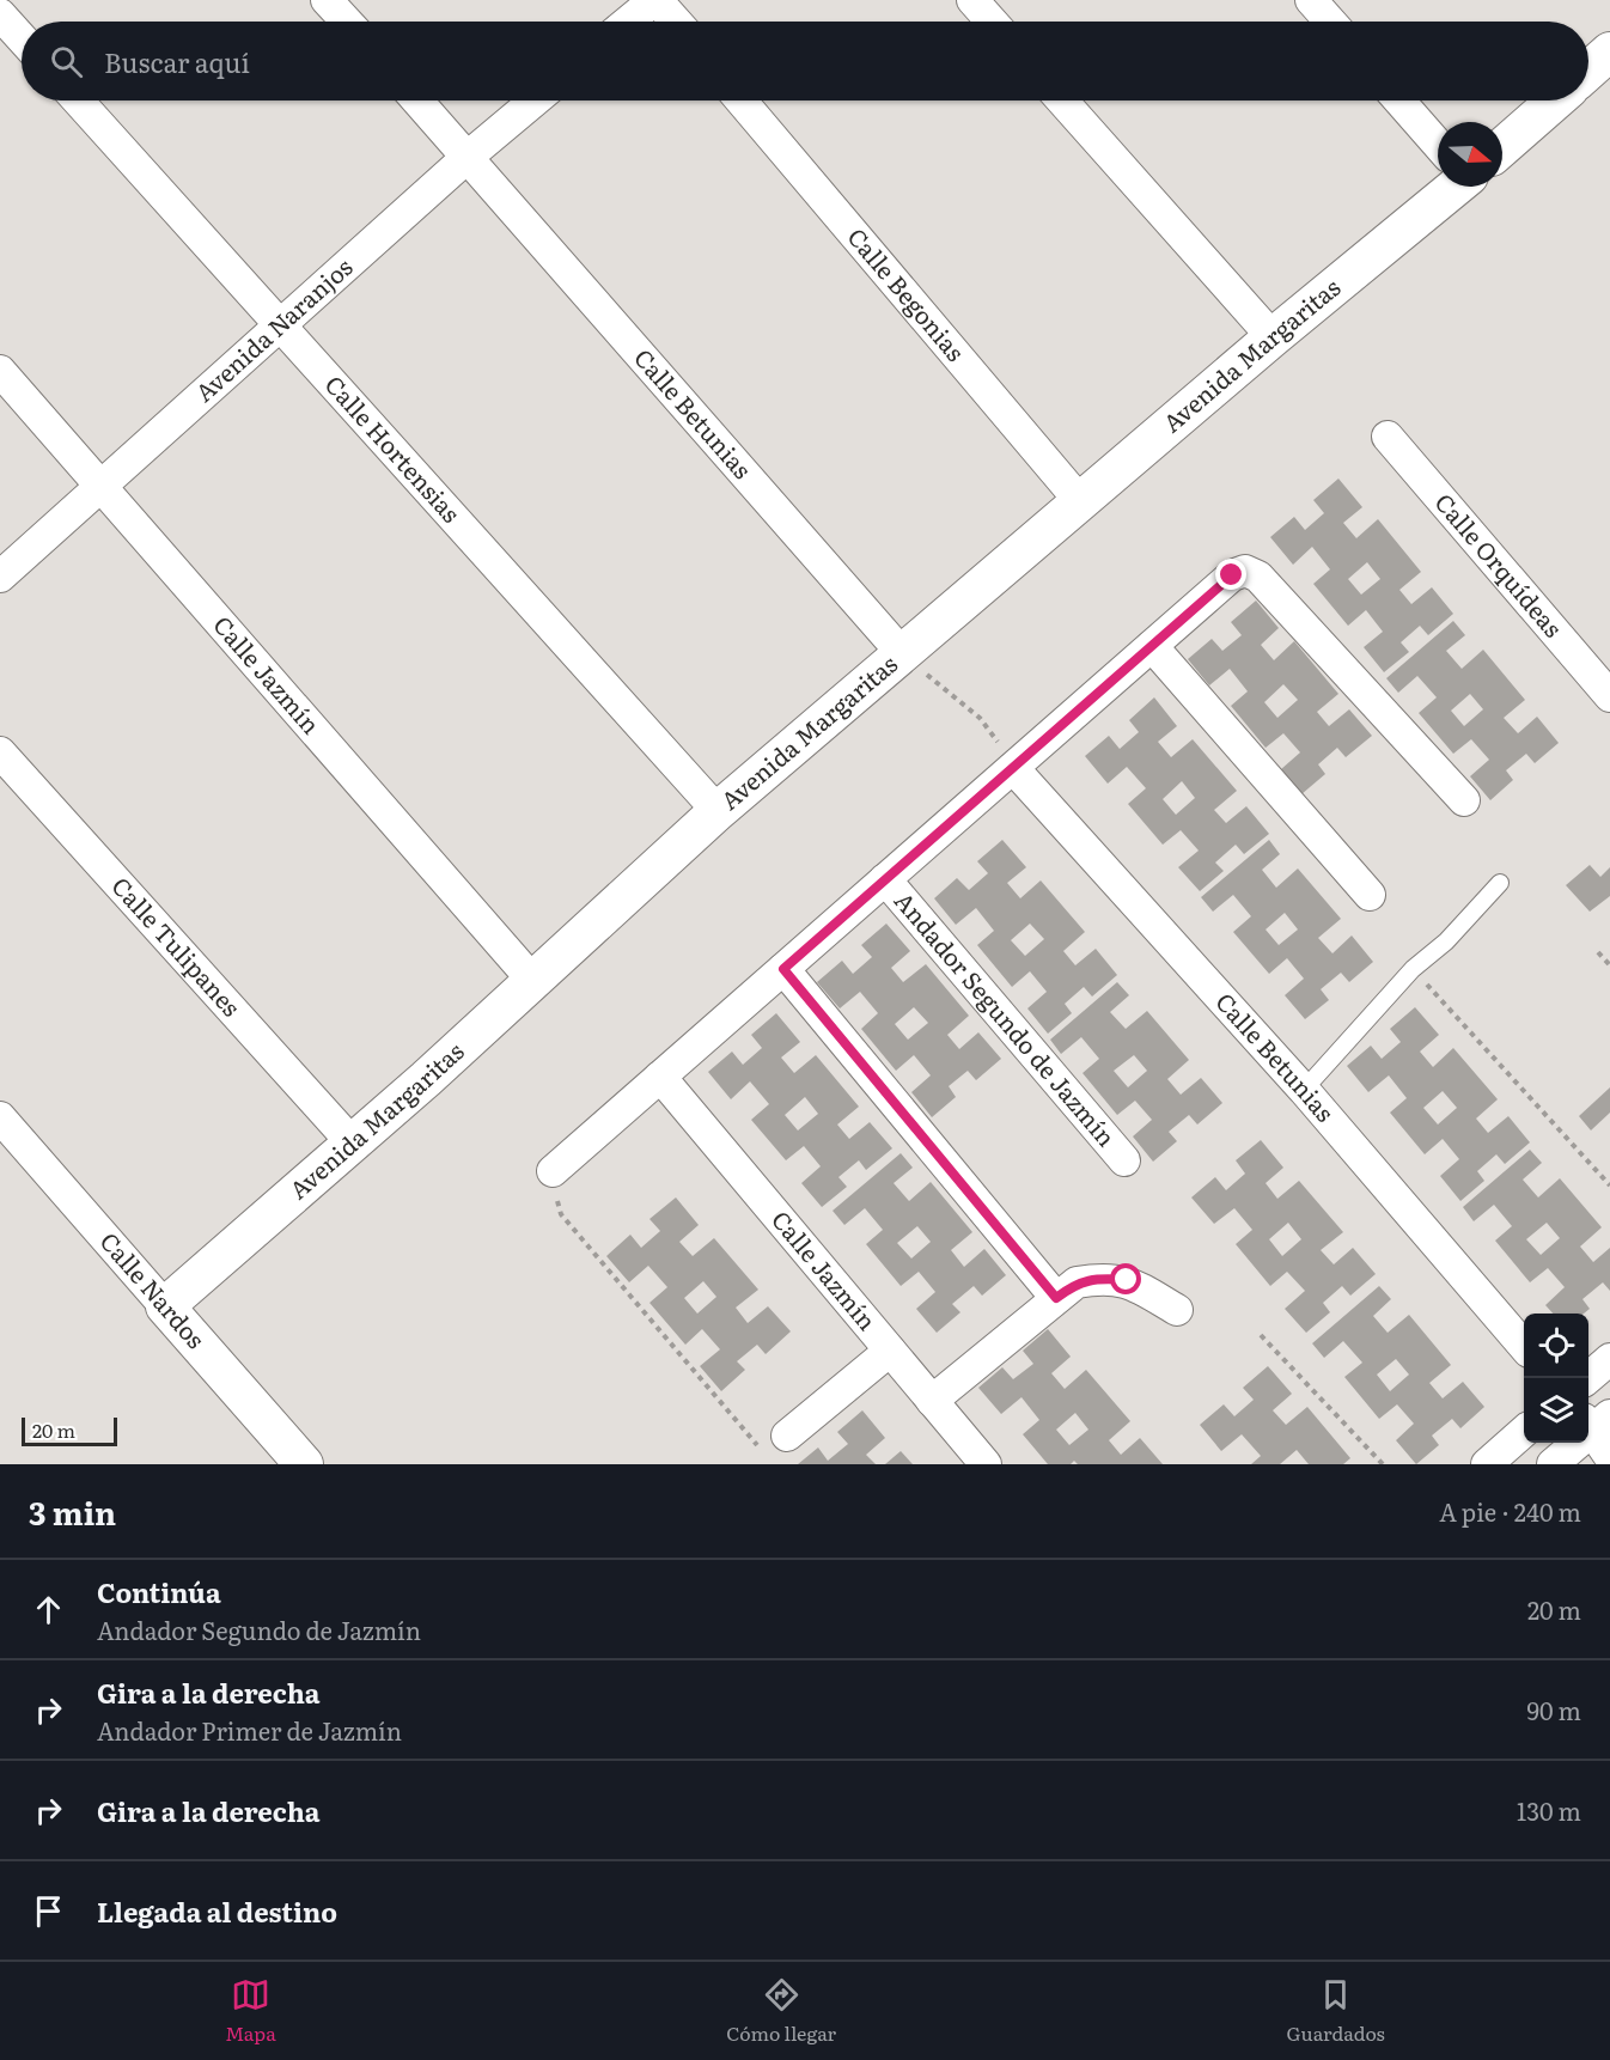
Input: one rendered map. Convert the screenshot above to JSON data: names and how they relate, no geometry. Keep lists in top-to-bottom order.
{
  "streets": {
    "street": [
      "Calle Begonias",
      "Avenida Naranjos",
      "Avenida Margaritas",
      "Calle Betunias",
      "Calle Hortensias",
      "Calle Orquídeas",
      "Calle Jazmín",
      "Calle Tulipanes",
      "Andador Segundo de Jazmín",
      "Calle Nardos"
    ]
  },
  "crossings": [
    ["Calle Begonias", "Avenida Margaritas"],
    ["Avenida Naranjos", "Calle Betunias"],
    ["Avenida Naranjos", "Calle Hortensias"],
    ["Avenida Naranjos", "Calle Jazmín"],
    ["Avenida Margaritas", "Calle Betunias"],
    ["Avenida Margaritas", "Calle Hortensias"],
    ["Avenida Margaritas", "Calle Jazmín"],
    ["Avenida Margaritas", "Calle Tulipanes"],
    ["Avenida Margaritas", "Calle Nardos"]
  ],
  "scale_bar": "20 m",
  "north": "right",
  "page": {
    "search": "Buscar aquí",
    "scale": "20 m",
    "heading": ["3 min", "A pie · 240 m"],
    "list": [
      ["Continúa", "Andador Segundo de Jazmín", "20 m"],
      ["Gira a la derecha", "Andador Primer de Jazmín", "90 m"],
      ["Gira a la derecha", "130 m"],
      "Llegada al destino"
    ],
    "nav": ["Mapa", "Cómo llegar", "Guardados"]
  }
}
